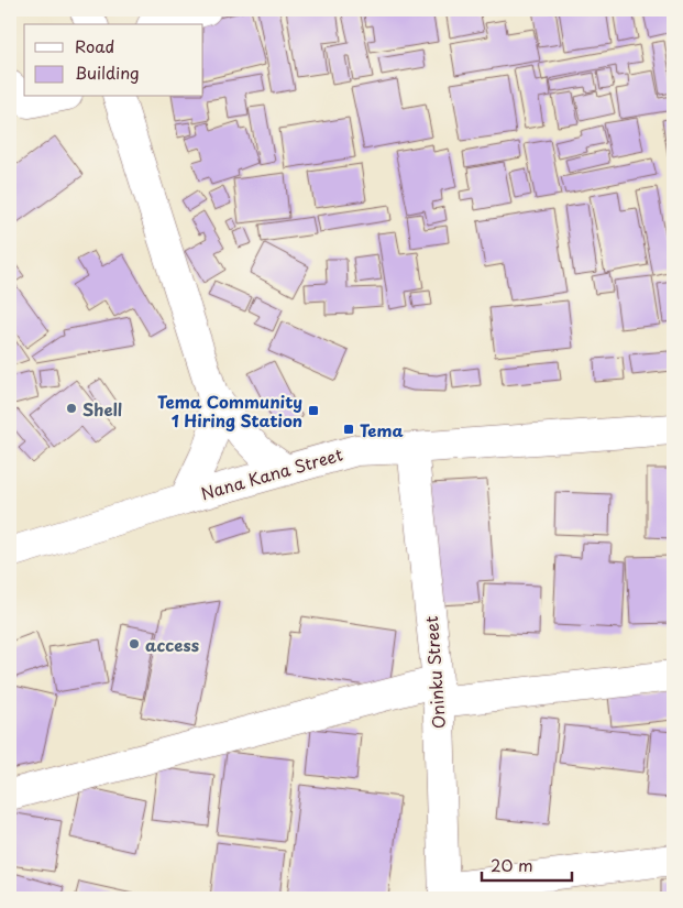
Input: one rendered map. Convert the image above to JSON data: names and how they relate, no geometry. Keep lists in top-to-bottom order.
{
  "streets": {
    "street": ["Nana Kana Street", "Oninku Street"]
  },
  "crossings": [
    ["Nana Kana Street", "Oninku Street"]
  ],
  "places": {
    "other": ["Shell", "access"],
    "transit": ["Tema Community 1 Hiring Station", "Tema"]
  },
  "legend": ["Road", "Building"],
  "scale_bar": "20 m"
}
